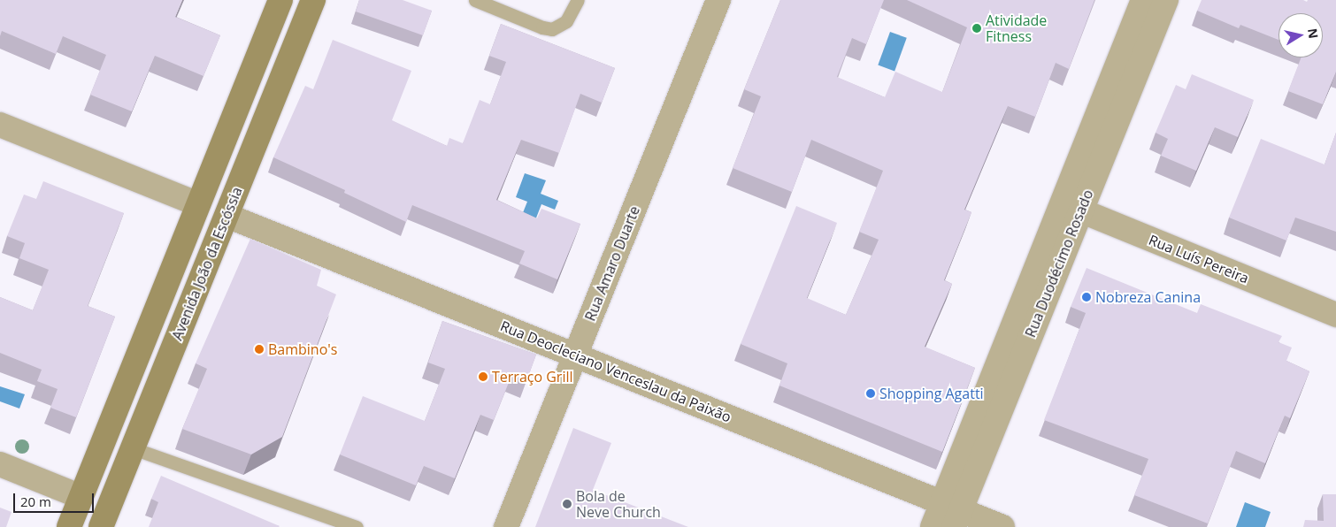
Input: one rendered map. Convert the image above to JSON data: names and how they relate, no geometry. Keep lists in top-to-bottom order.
{
  "streets": {
    "main road": ["Avenida João da Escóssia"],
    "street": [
      "Rua Luís Pereira",
      "Rua Amaro Duarte",
      "Rua Duodécimo Rosado",
      "Rua Deocleciano Venceslau da Paixão"
    ]
  },
  "crossings": [
    ["Rua Luís Pereira", "Rua Duodécimo Rosado"],
    ["Avenida João da Escóssia", "Rua Deocleciano Venceslau da Paixão"],
    ["Rua Amaro Duarte", "Rua Deocleciano Venceslau da Paixão"],
    ["Rua Duodécimo Rosado", "Rua Deocleciano Venceslau da Paixão"]
  ],
  "places": [
    "Atividade Fitness",
    "Nobreza Canina",
    "Bambino's",
    "Terraço Grill",
    "Shopping Agatti",
    "Bola de Neve Church"
  ],
  "scale_bar": "20 m",
  "north": "right"
}
